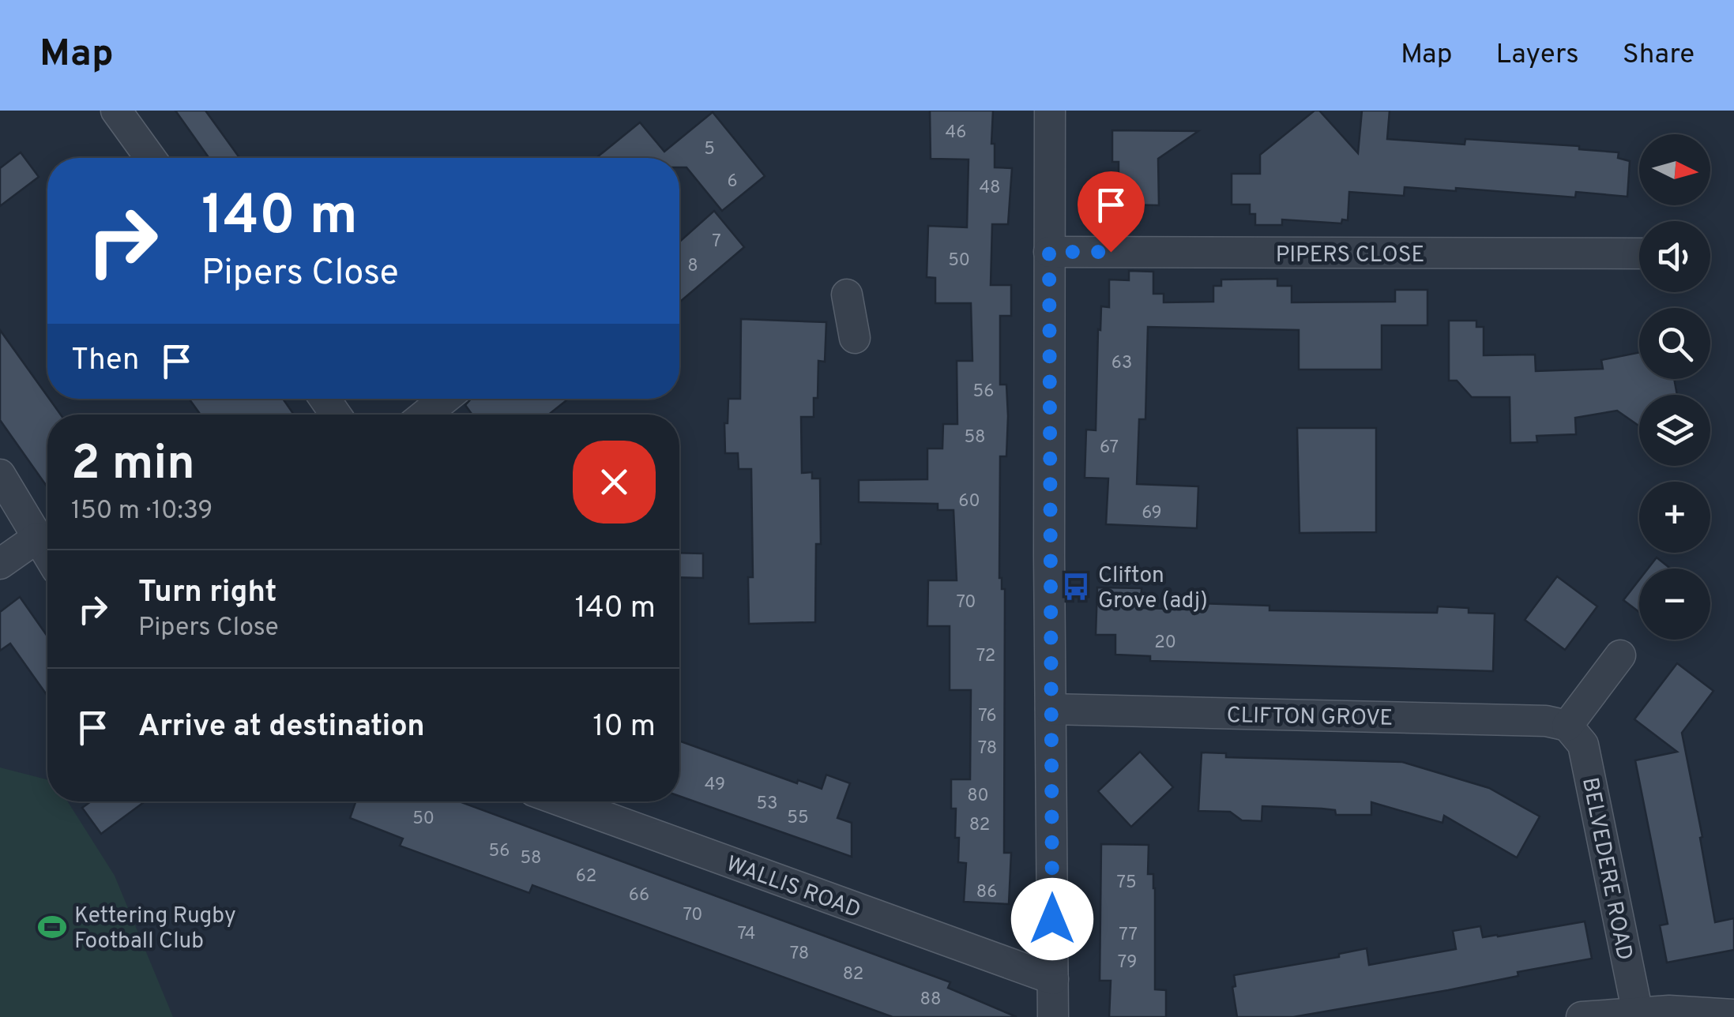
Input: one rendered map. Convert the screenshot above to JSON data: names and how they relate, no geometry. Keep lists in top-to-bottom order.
{
  "streets": {
    "street": [
      "PIPERS CLOSE",
      "CLIFTON GROVE",
      "BELVEDERE ROAD",
      "WALLIS ROAD"
    ]
  },
  "crossings": [
    ["CLIFTON GROVE", "BELVEDERE ROAD"]
  ],
  "places": {
    "bus stop": ["Clifton Grove (adj)"],
    "sports": ["Kettering Rugby Football Club"]
  },
  "house_numbers": [
    "46",
    "5",
    "6",
    "48",
    "7",
    "50",
    "8",
    "63",
    "56",
    "58",
    "67",
    "60",
    "69",
    "70",
    "20",
    "72",
    "76",
    "78",
    "49",
    "80",
    "53",
    "55",
    "50",
    "82",
    "56",
    "58",
    "62",
    "75",
    "86",
    "66",
    "70",
    "74",
    "77",
    "78",
    "79",
    "82",
    "88"
  ],
  "north": "right",
  "page": {
    "header": "Map",
    "nav": ["Map", "Layers", "Share"],
    "map_buttons": ["+", "−"],
    "turn": ["140 m", "Pipers Close"],
    "then": "Then",
    "heading": ["2 min", "150 m · 10:39"],
    "list": [
      {
        "name": "Turn right",
        "note": "Pipers Close",
        "value": "140 m"
      },
      {
        "name": "Arrive at destination",
        "value": "10 m"
      }
    ]
  }
}
